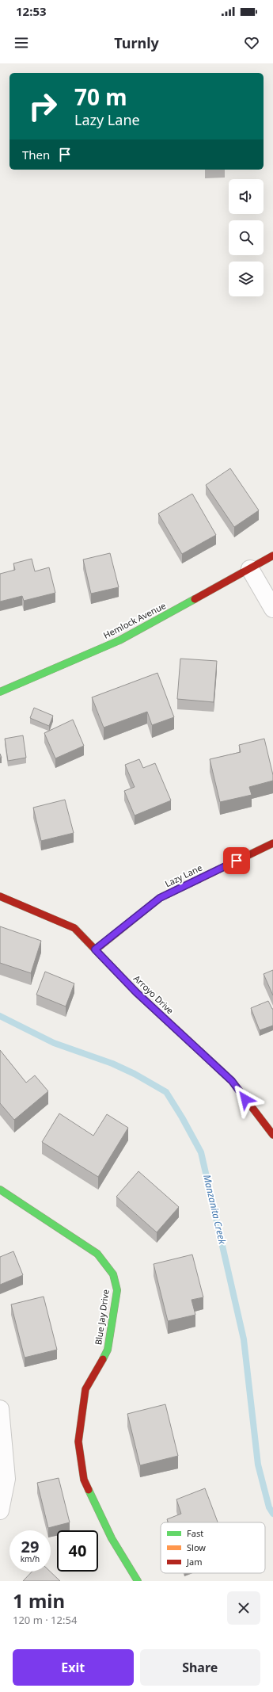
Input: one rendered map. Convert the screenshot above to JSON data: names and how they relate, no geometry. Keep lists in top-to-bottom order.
{
  "streets": {
    "street": [
      "Hemlock Avenue",
      "Lazy Lane",
      "Arroyo Drive",
      "Blue Jay Drive"
    ]
  },
  "crossings": [
    ["Lazy Lane", "Arroyo Drive"]
  ],
  "water": ["Manzanita Creek"],
  "legend": ["Fast", "Slow", "Jam"],
  "page": {
    "status": "12:53",
    "header": "Turnly",
    "turn": ["70 m", "Lazy Lane"],
    "then": "Then",
    "speed": "29 km/h",
    "limit": "40",
    "heading": ["1 min", "120 m · 12:54"],
    "buttons": ["Exit", "Share"]
  }
}
